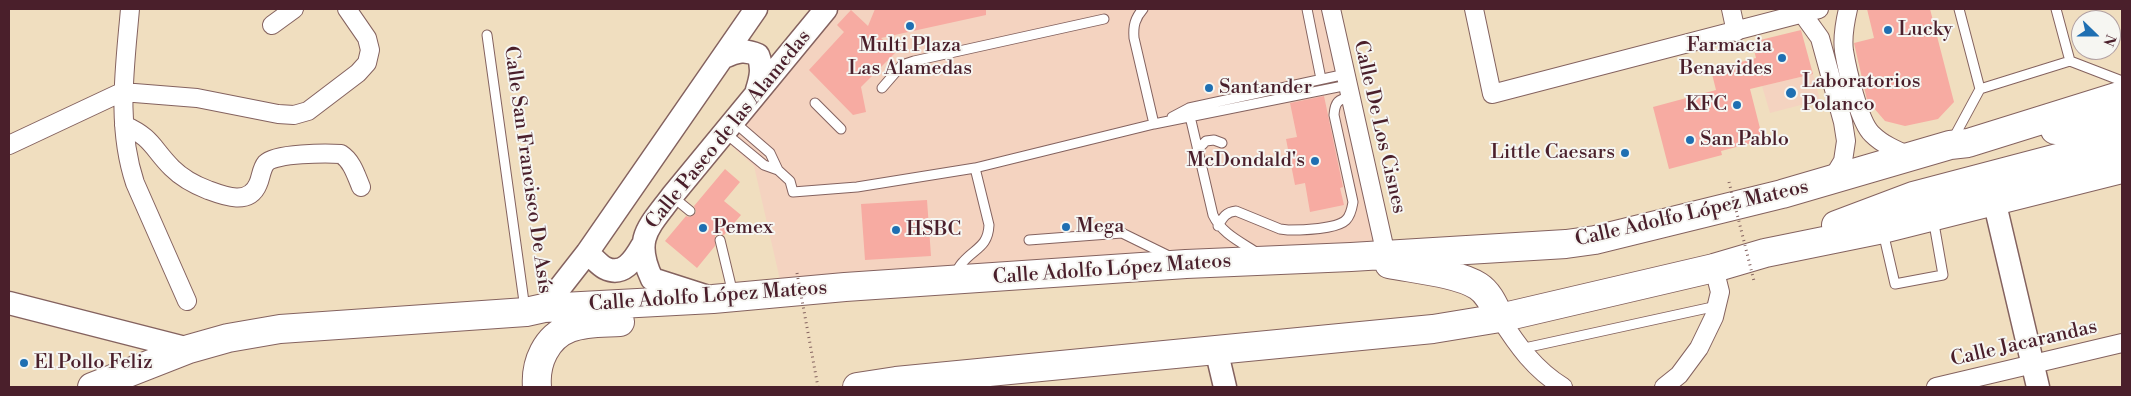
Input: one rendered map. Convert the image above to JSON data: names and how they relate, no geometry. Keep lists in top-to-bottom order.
{
  "streets": {
    "main road": ["Calle Adolfo López Mateos"],
    "street": ["Calle De Los Cisnes", "Calle Paseo de las Alamedas", "Calle Jacarandas"],
    "lane": ["Calle San Francisco De Asís"]
  },
  "crossings": [
    ["Calle De Los Cisnes", "Calle Adolfo López Mateos"],
    ["Calle Paseo de las Alamedas", "Calle San Francisco De Asís"],
    ["Calle Paseo de las Alamedas", "Calle Adolfo López Mateos"],
    ["Calle San Francisco De Asís", "Calle Adolfo López Mateos"]
  ],
  "places": [
    "Multi Plaza Las Alamedas",
    "Lucky",
    "Farmacia Benavides",
    "Santander",
    "Laboratorios Polanco",
    "KFC",
    "San Pablo",
    "Little Caesars",
    "McDondald's",
    "Mega",
    "Pemex",
    "HSBC",
    "El Pollo Feliz"
  ],
  "north": "right"
}
